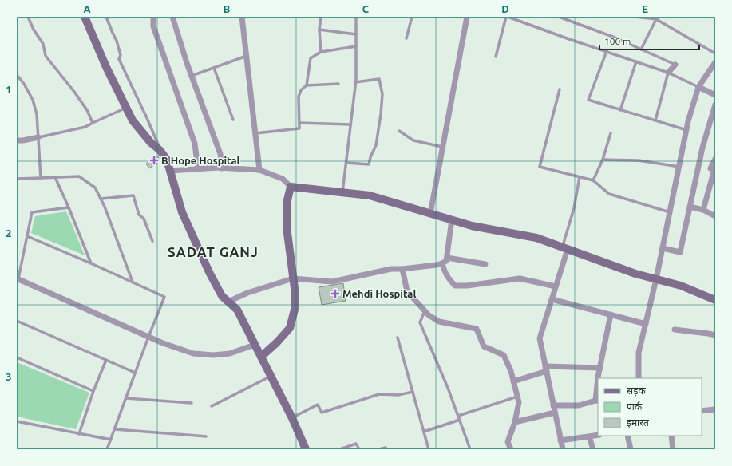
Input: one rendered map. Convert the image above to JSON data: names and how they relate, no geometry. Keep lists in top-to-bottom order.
{
  "districts": ["SADAT GANJ"],
  "places": {
    "health": ["B Hope Hospital", "Mehdi Hospital"]
  },
  "legend": ["सड़क", "पार्क", "इमारत"],
  "scale_bar": "100 m",
  "grid": {
    "columns": [
      "A",
      "B",
      "C",
      "D",
      "E"
    ],
    "rows": ["1", "2", "3"]
  }
}
